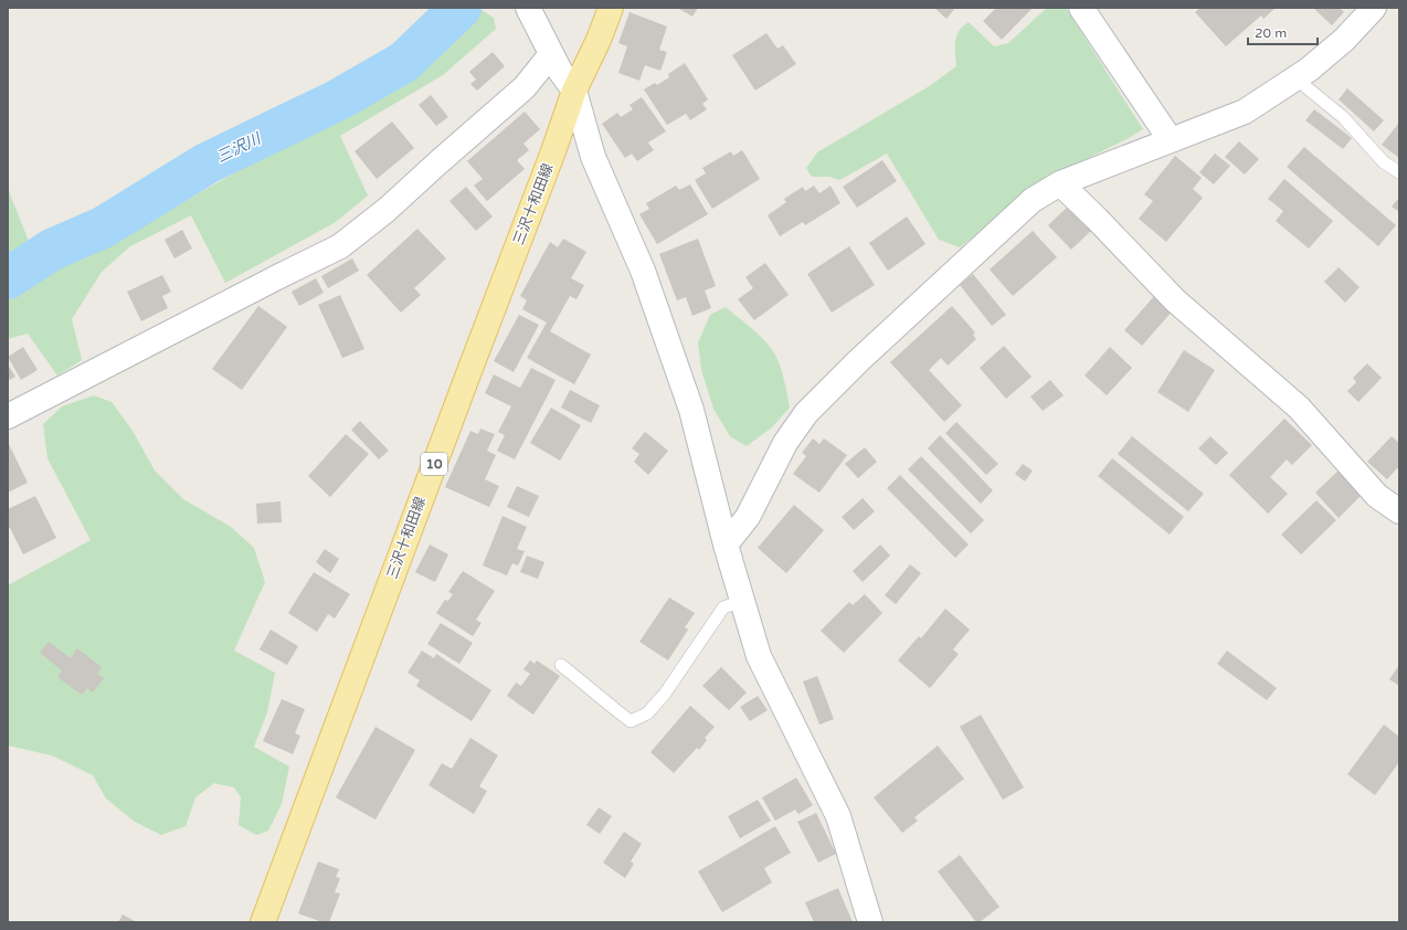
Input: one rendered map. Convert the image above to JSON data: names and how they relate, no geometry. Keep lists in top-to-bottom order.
{
  "streets": {
    "main road": ["三沢十和田線", "10"]
  },
  "water": ["三沢川"],
  "scale_bar": "20 m"
}
